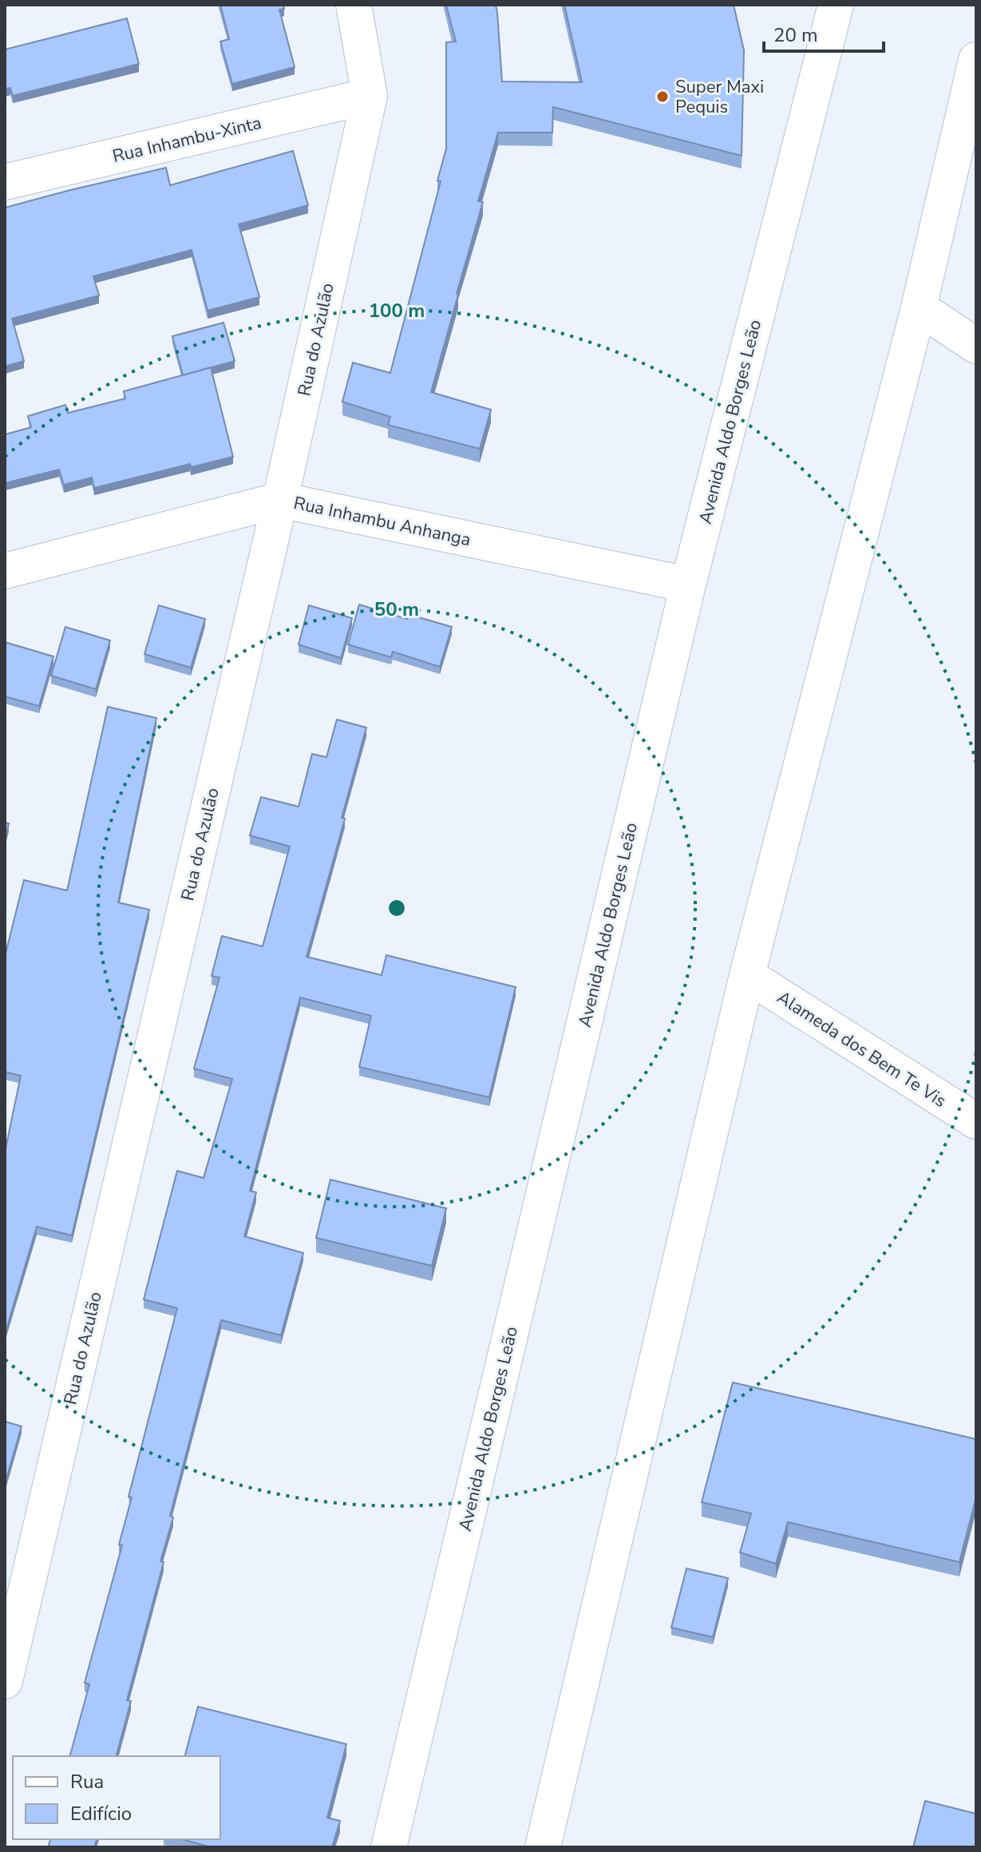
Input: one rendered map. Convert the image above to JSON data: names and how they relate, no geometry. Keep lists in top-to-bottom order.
{
  "streets": {
    "street": [
      "Rua Inhambu-Xinta",
      "Rua do Azulão",
      "Avenida Aldo Borges Leão",
      "Rua Inhambu Anhanga",
      "Alameda dos Bem Te Vis"
    ]
  },
  "crossings": [
    ["Rua Inhambu-Xinta", "Rua do Azulão"],
    ["Rua do Azulão", "Rua Inhambu Anhanga"],
    ["Avenida Aldo Borges Leão", "Rua Inhambu Anhanga"]
  ],
  "places": ["Super Maxi Pequis"],
  "legend": ["Rua", "Edifício"],
  "scale_bar": "20 m",
  "rings": ["100 m", "50 m"]
}
